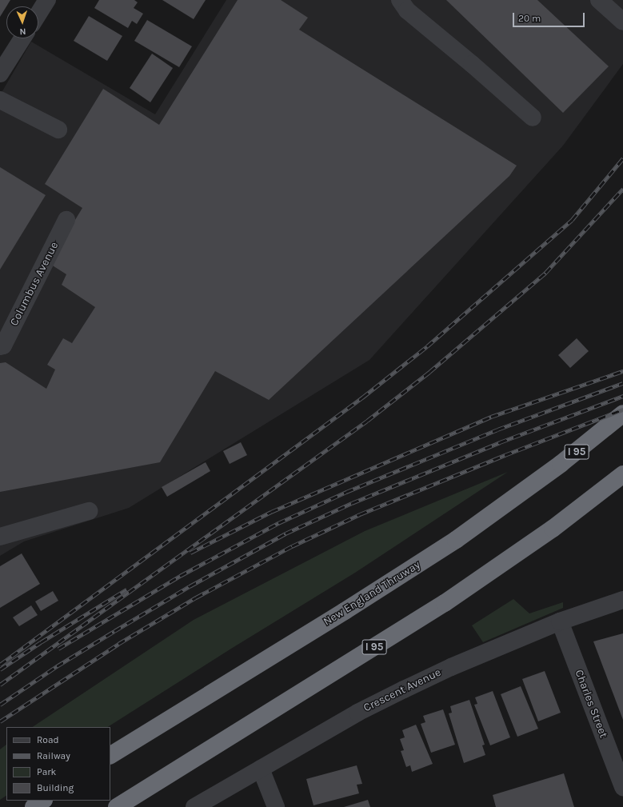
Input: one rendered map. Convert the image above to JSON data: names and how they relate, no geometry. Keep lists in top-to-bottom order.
{
  "streets": {
    "highway": ["I 95", "New England Thruway"],
    "street": ["Columbus Avenue", "Crescent Avenue", "Charles Street"]
  },
  "crossings": [
    ["Crescent Avenue", "Charles Street"]
  ],
  "legend": [
    "Road",
    "Railway",
    "Park",
    "Building"
  ],
  "scale_bar": "20 m",
  "north": "bottom"
}
